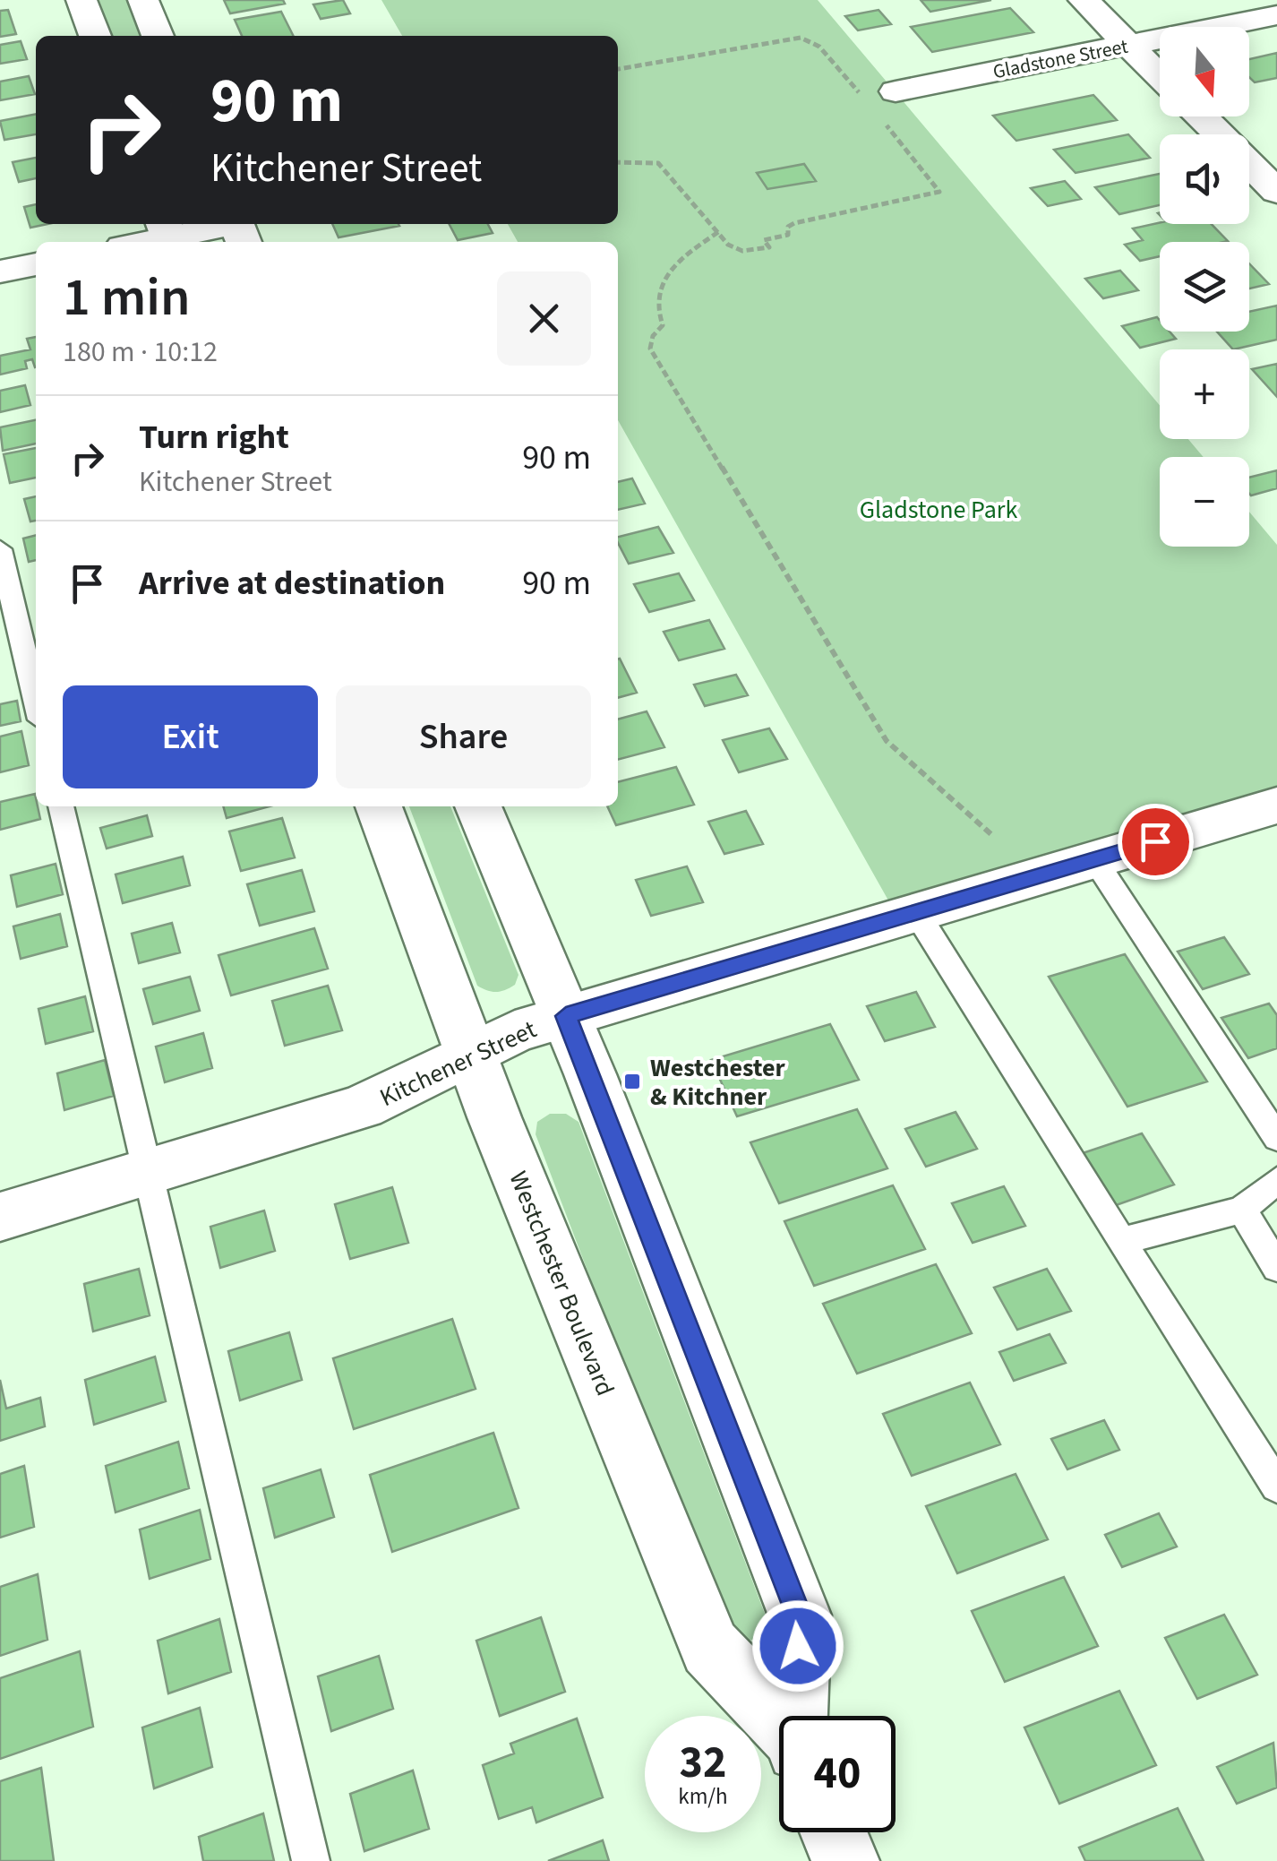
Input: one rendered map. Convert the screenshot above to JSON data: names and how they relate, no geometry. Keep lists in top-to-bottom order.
{
  "streets": {
    "street": ["Gladstone Street", "Kitchener Street", "Westchester Boulevard"]
  },
  "crossings": [
    ["Kitchener Street", "Westchester Boulevard"]
  ],
  "parks": ["Gladstone Park"],
  "places": {
    "transit": ["Westchester & Kitchner"]
  },
  "north": "bottom",
  "page": {
    "map_buttons": ["+", "−"],
    "turn": ["90 m", "Kitchener Street"],
    "heading": ["1 min", "180 m · 10:12"],
    "list": [
      {
        "name": "Turn right",
        "note": "Kitchener Street",
        "value": "90 m"
      },
      {
        "name": "Arrive at destination",
        "value": "90 m"
      }
    ],
    "buttons": ["Exit", "Share"],
    "speed": "32 km/h",
    "limit": "40"
  }
}
